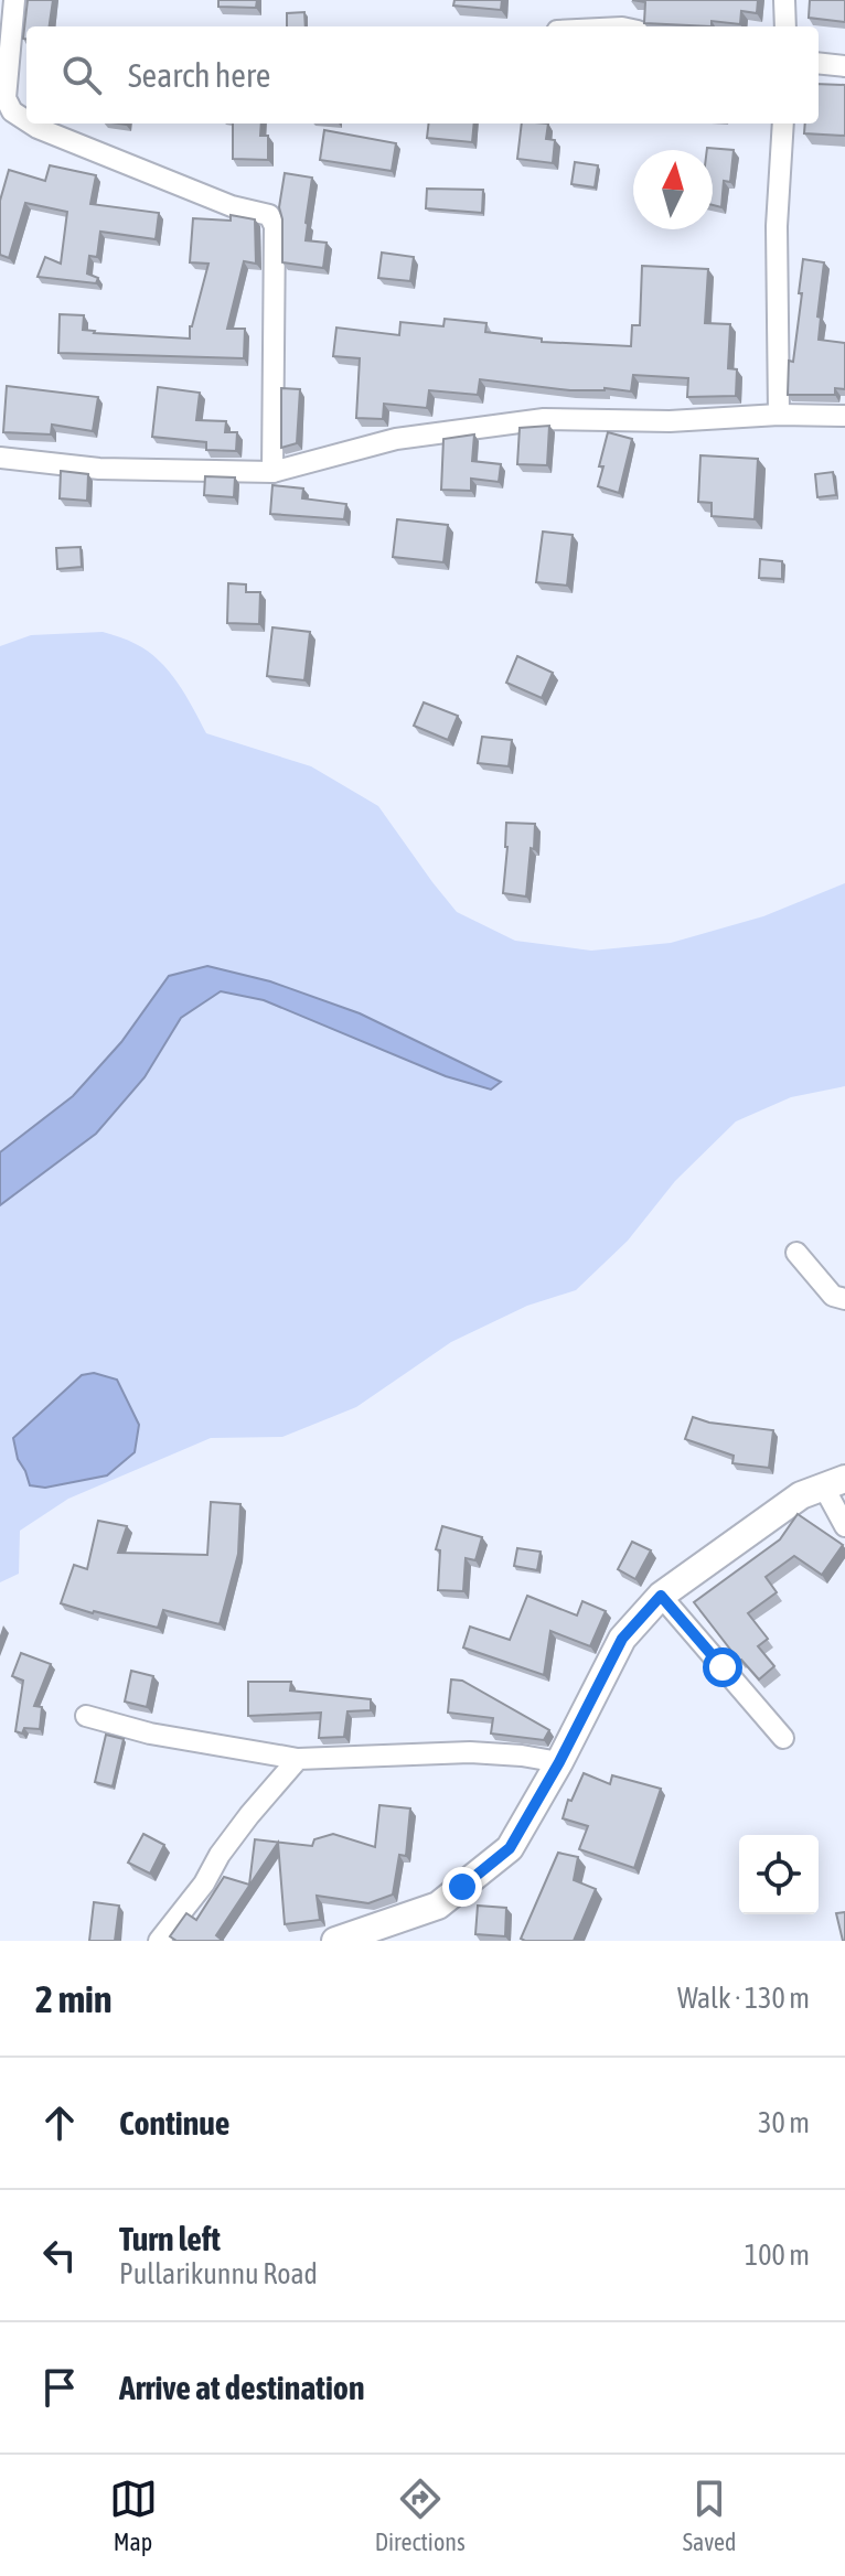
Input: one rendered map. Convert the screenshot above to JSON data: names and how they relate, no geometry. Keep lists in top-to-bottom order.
{
  "north": "top",
  "page": {
    "search": "Search here",
    "heading": ["2 min", "Walk · 130 m"],
    "list": [
      ["Continue", "30 m"],
      ["Turn left", "Pullarikunnu Road", "100 m"],
      "Arrive at destination"
    ],
    "nav": ["Map", "Directions", "Saved"]
  }
}
